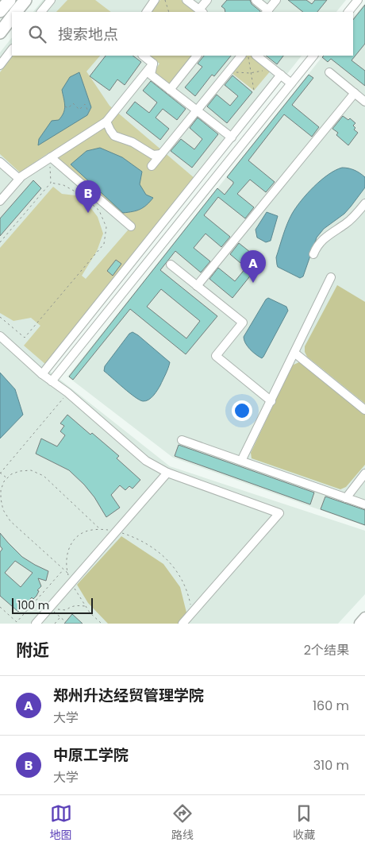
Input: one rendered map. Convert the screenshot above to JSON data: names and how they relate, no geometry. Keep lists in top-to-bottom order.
{
  "scale_bar": "100 m",
  "page": {
    "search": "搜索地点",
    "pins": ["B", "A"],
    "scale": "100 m",
    "heading": ["附近", "2个结果"],
    "list": [
      {
        "mark": "A",
        "name": "郑州升达经贸管理学院",
        "note": "大学",
        "value": "160 m"
      },
      {
        "mark": "B",
        "name": "中原工学院",
        "note": "大学",
        "value": "310 m"
      }
    ],
    "nav": ["地图", "路线", "收藏"]
  }
}
